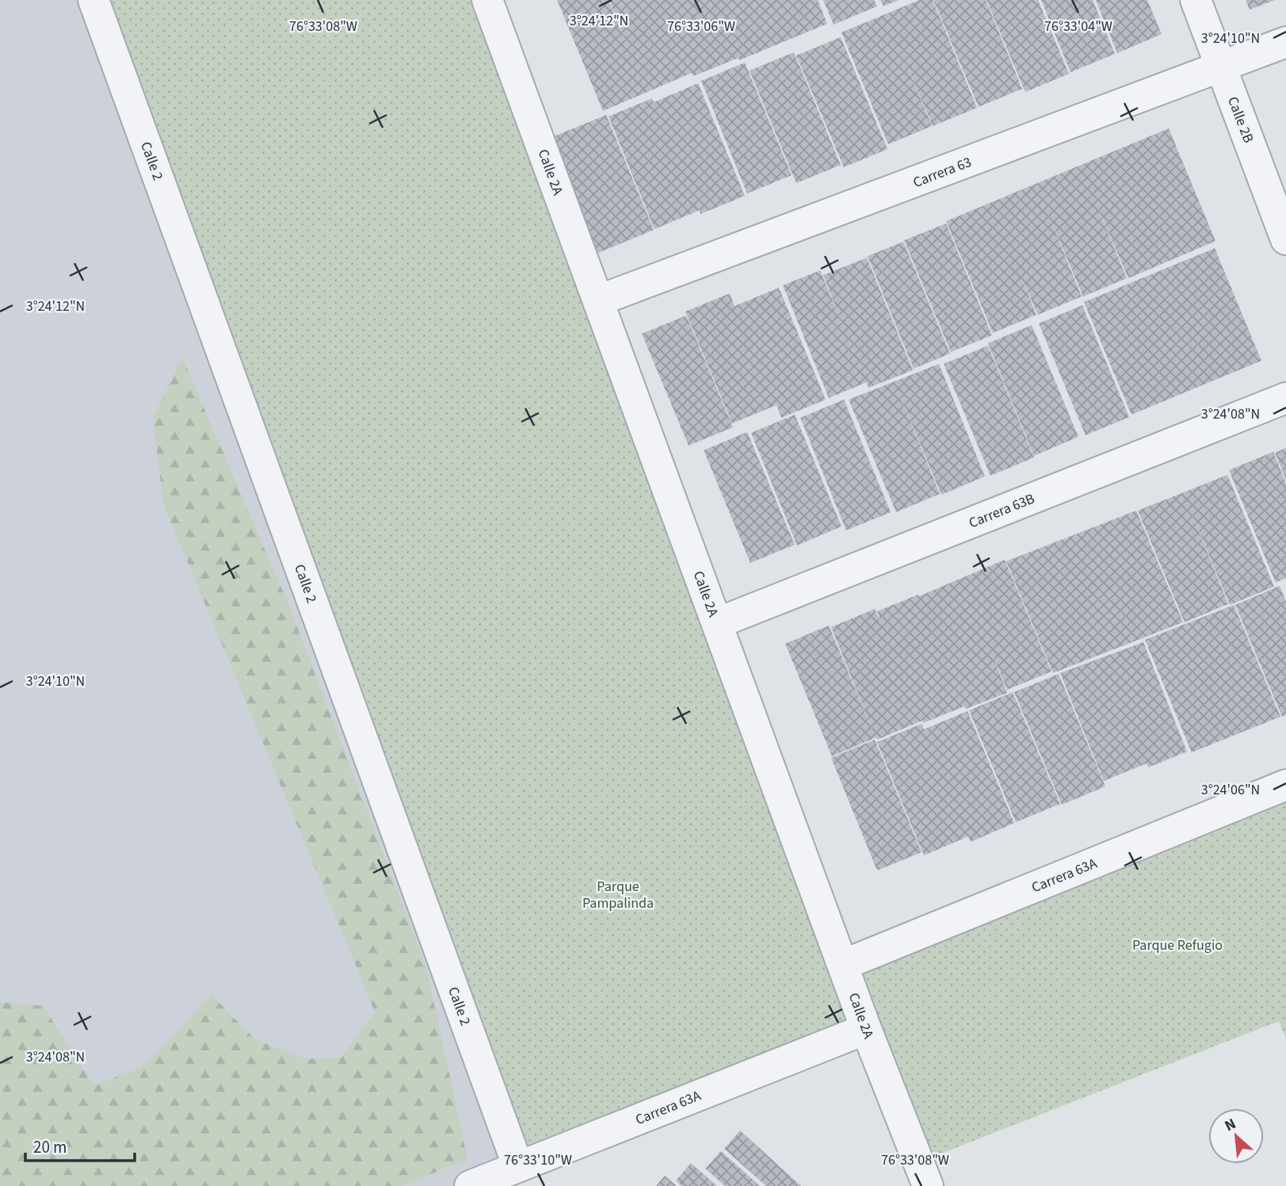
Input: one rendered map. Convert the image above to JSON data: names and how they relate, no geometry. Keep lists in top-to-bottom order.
{
  "streets": {
    "street": [
      "Calle 2B",
      "Calle 2",
      "Calle 2A",
      "Carrera 63",
      "Carrera 63B",
      "Carrera 63A"
    ]
  },
  "crossings": [
    ["Calle 2B", "Carrera 63"],
    ["Calle 2", "Carrera 63A"],
    ["Calle 2A", "Carrera 63"],
    ["Calle 2A", "Carrera 63B"],
    ["Calle 2A", "Carrera 63A"]
  ],
  "parks": ["Parque Pampalinda", "Parque Refugio"],
  "scale_bar": "20 m",
  "north": "top left",
  "coordinates": [
    "3°24'12\"N",
    "76°33'08\"W",
    "76°33'06\"W",
    "76°33'04\"W",
    "3°24'10\"N",
    "3°24'08\"N",
    "3°24'06\"N",
    "76°33'10\"W"
  ]
}
